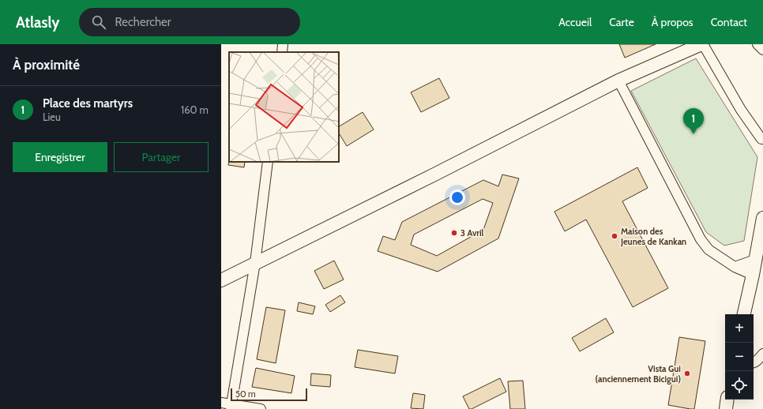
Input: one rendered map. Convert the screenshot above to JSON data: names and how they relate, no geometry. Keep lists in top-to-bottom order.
{
  "places": ["3 Avril", "Maison des Jeunes de Kankan", "Vista Gui (anciennement Bicigui)"],
  "scale_bar": "50 m",
  "page": {
    "header": "Atlasly",
    "search": "Rechercher",
    "nav": [
      "Accueil",
      "Carte",
      "À propos",
      "Contact"
    ],
    "heading": "À proximité",
    "list": [
      {
        "mark": "1",
        "name": "Place des martyrs",
        "note": "Lieu",
        "value": "160 m"
      }
    ],
    "pins": "1",
    "buttons": ["Enregistrer", "Partager"],
    "map_buttons": ["+", "−"],
    "scale": "50 m"
  }
}
